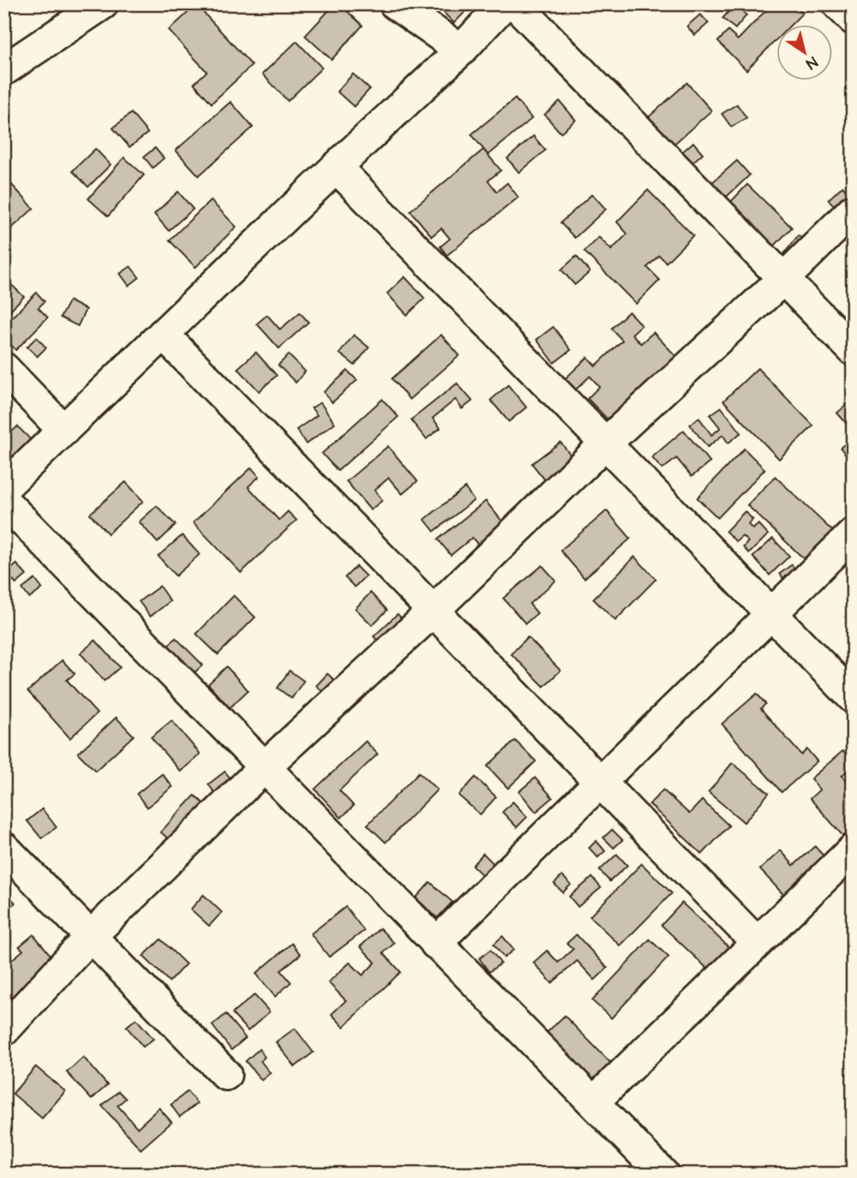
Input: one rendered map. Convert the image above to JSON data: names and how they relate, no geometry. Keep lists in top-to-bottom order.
{
  "north": "bottom right"
}
